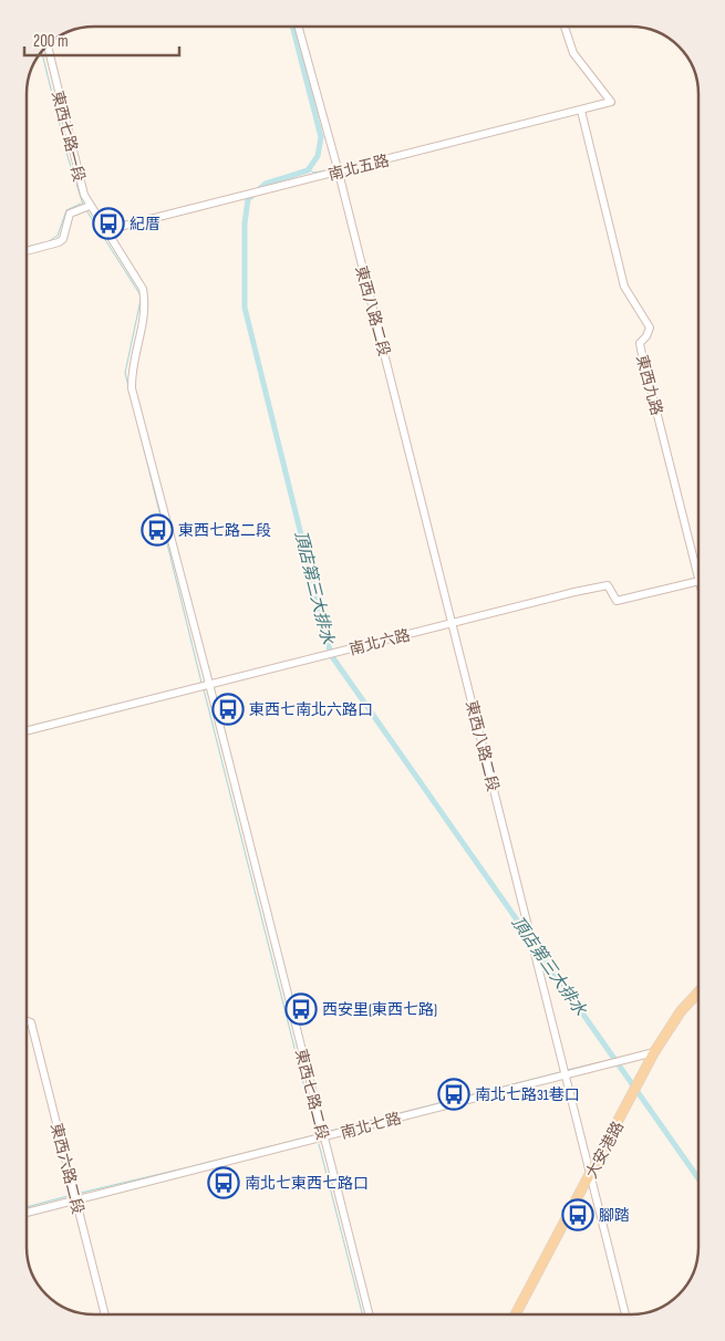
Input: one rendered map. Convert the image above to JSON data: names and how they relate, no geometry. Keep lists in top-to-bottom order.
{
  "streets": {
    "main road": ["大安港路"],
    "street": [
      "東西七路一段",
      "南北五路",
      "東西八路二段",
      "東西九路",
      "南北六路",
      "東西七路二段",
      "南北七路",
      "東西六路二段"
    ]
  },
  "crossings": [
    ["東西七路一段", "南北五路"],
    ["東西七路一段", "東西七路二段"],
    ["南北五路", "東西八路二段"],
    ["南北五路", "東西九路"],
    ["南北五路", "東西七路二段"],
    ["東西八路二段", "南北六路"],
    ["東西八路二段", "南北七路"],
    ["東西八路二段", "大安港路"],
    ["南北六路", "東西七路二段"],
    ["東西七路二段", "南北七路"],
    ["南北七路", "大安港路"],
    ["南北七路", "東西六路二段"]
  ],
  "water": ["頂店第三大排水"],
  "places": {
    "bus stop": [
      "紀厝",
      "東西七路二段",
      "東西七南北六路口",
      "西安里(東西七路)",
      "南北七路31巷口",
      "南北七東西七路口",
      "腳踏"
    ]
  },
  "scale_bar": "200 m"
}
